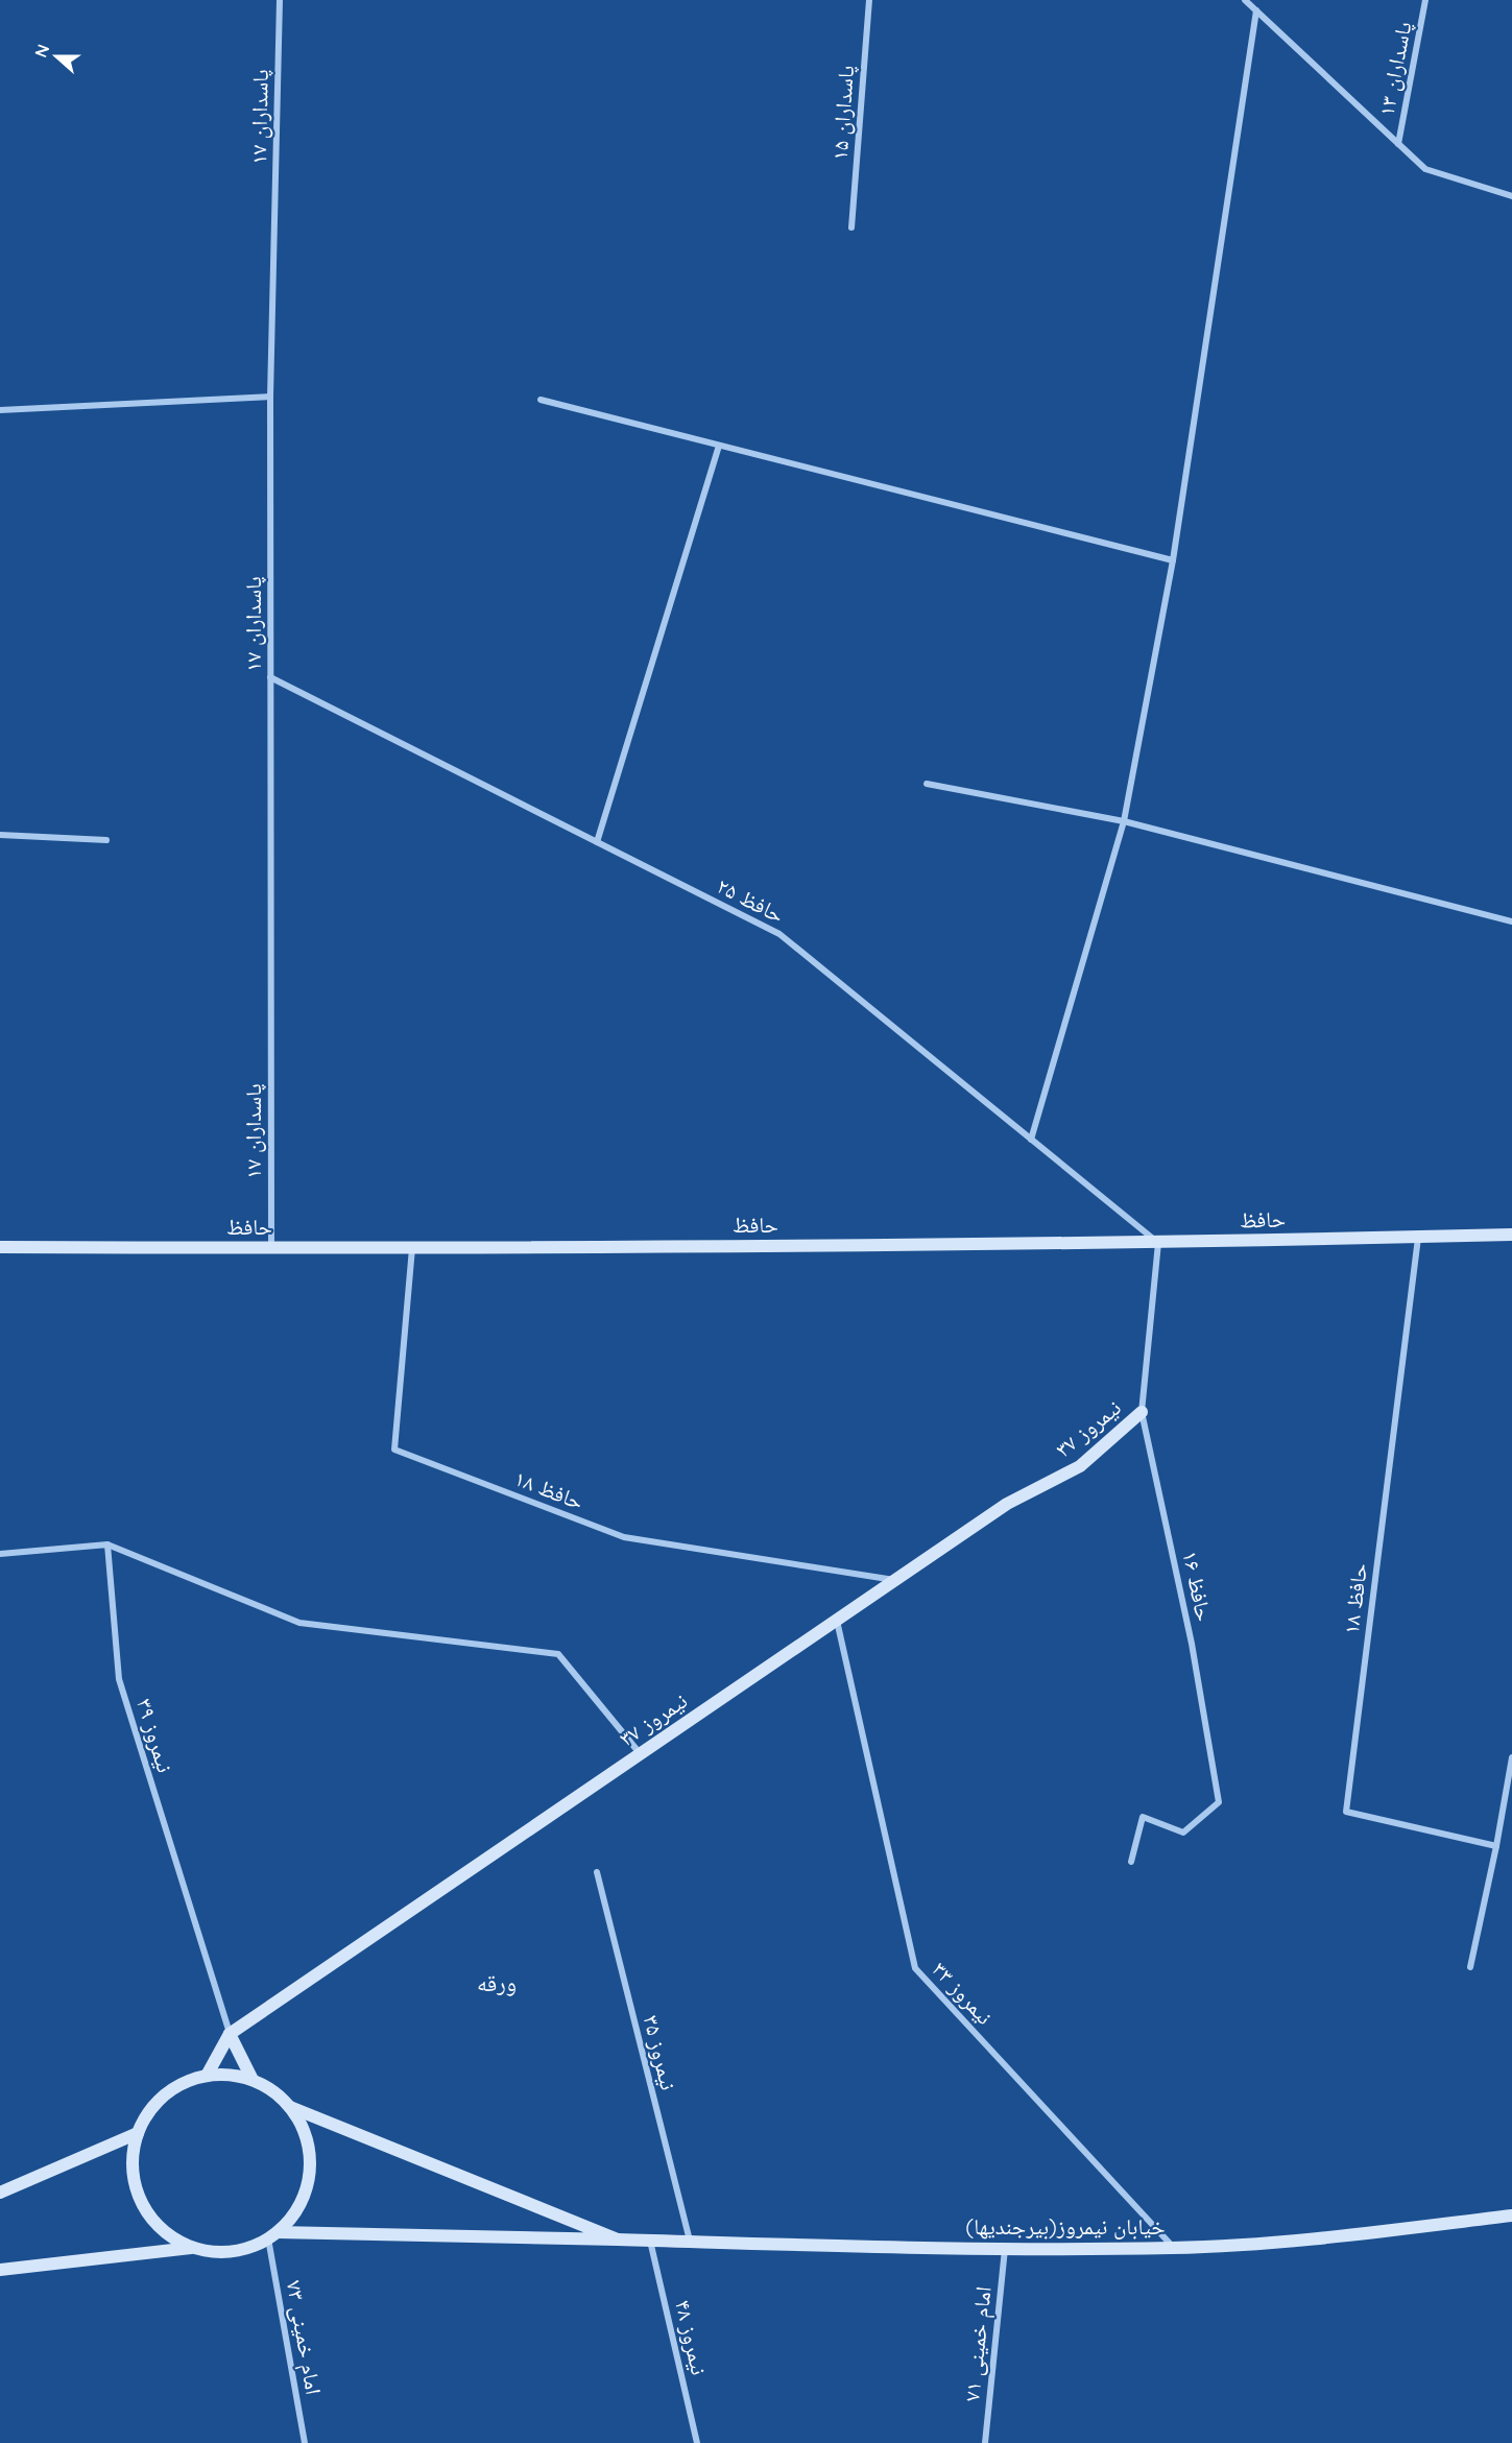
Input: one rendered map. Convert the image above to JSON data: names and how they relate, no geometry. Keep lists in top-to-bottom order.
{
  "streets": {
    "street": [
      "پاسداران ۱۳",
      "پاسداران ۱۵",
      "پاسداران ۱۷",
      "حافظ ۲۵",
      "حافظ",
      "نیمروز ۳۷",
      "حافظ ۱۸",
      "حافظ ۱۶",
      "نیمروز ۳۹",
      "نیمروز ۳۳",
      "نیمروز ۳۵",
      "خیابان نیمروز(بیرجندیها)",
      "امام خمینی ۷۳",
      "نیمروز ۴۸",
      "امام خمینی ۷۱"
    ]
  },
  "crossings": [
    ["پاسداران ۱۷", "حافظ ۲۵"],
    ["پاسداران ۱۷", "حافظ"],
    ["حافظ ۲۵", "حافظ"],
    ["حافظ ۲۵", "حافظ ۱۶"],
    ["حافظ", "حافظ ۱۸"],
    ["حافظ", "حافظ ۱۶"],
    ["نیمروز ۳۷", "حافظ ۱۸"],
    ["نیمروز ۳۷", "حافظ ۱۶"],
    ["نیمروز ۳۷", "نیمروز ۳۹"],
    ["نیمروز ۳۷", "نیمروز ۳۳"],
    ["نیمروز ۳۳", "خیابان نیمروز(بیرجندیها)"],
    ["نیمروز ۳۵", "خیابان نیمروز(بیرجندیها)"],
    ["خیابان نیمروز(بیرجندیها)", "امام خمینی ۷۳"],
    ["خیابان نیمروز(بیرجندیها)", "نیمروز ۴۸"],
    ["خیابان نیمروز(بیرجندیها)", "امام خمینی ۷۱"]
  ],
  "districts": ["ورقه"],
  "north": "left"
}
